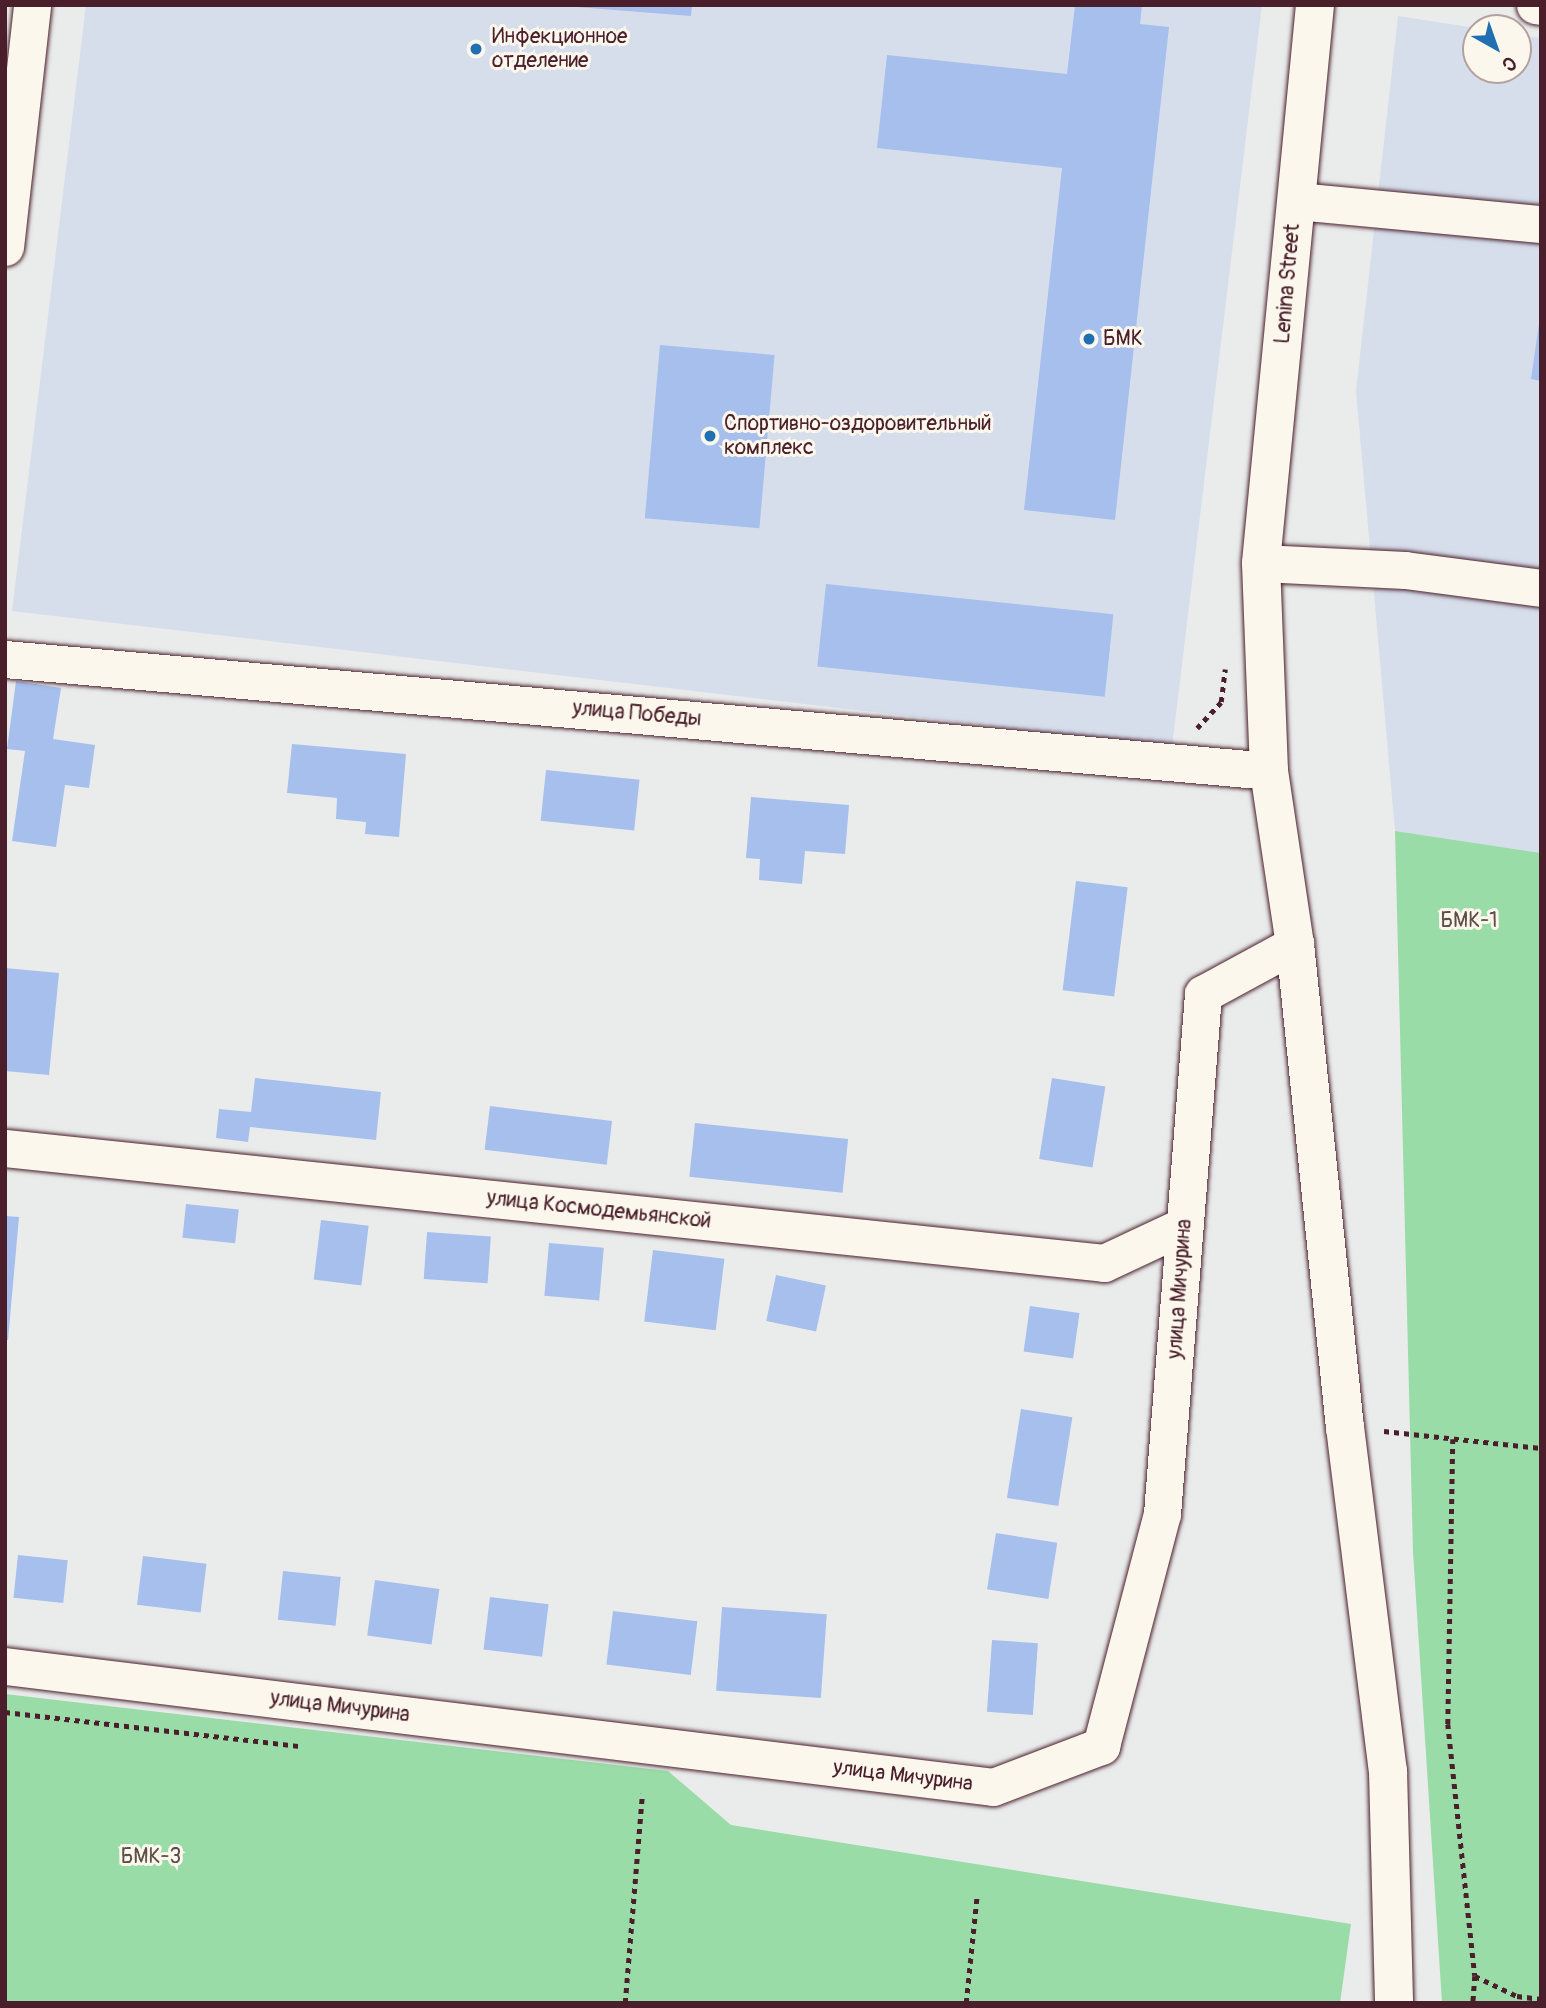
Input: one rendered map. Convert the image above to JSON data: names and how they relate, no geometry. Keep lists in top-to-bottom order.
{
  "streets": {
    "main road": ["Lenina Street"],
    "street": ["улица Победы", "улица Космодемьянской", "улица Мичурина"]
  },
  "crossings": [
    ["Lenina Street", "улица Победы"],
    ["Lenina Street", "улица Мичурина"],
    ["улица Космодемьянской", "улица Мичурина"]
  ],
  "parks": ["БМК-1", "БМК-3"],
  "places": ["Инфекционное отделение", "БМК", "Спортивно-оздоровительный комплекс"],
  "north": "bottom right"
}
